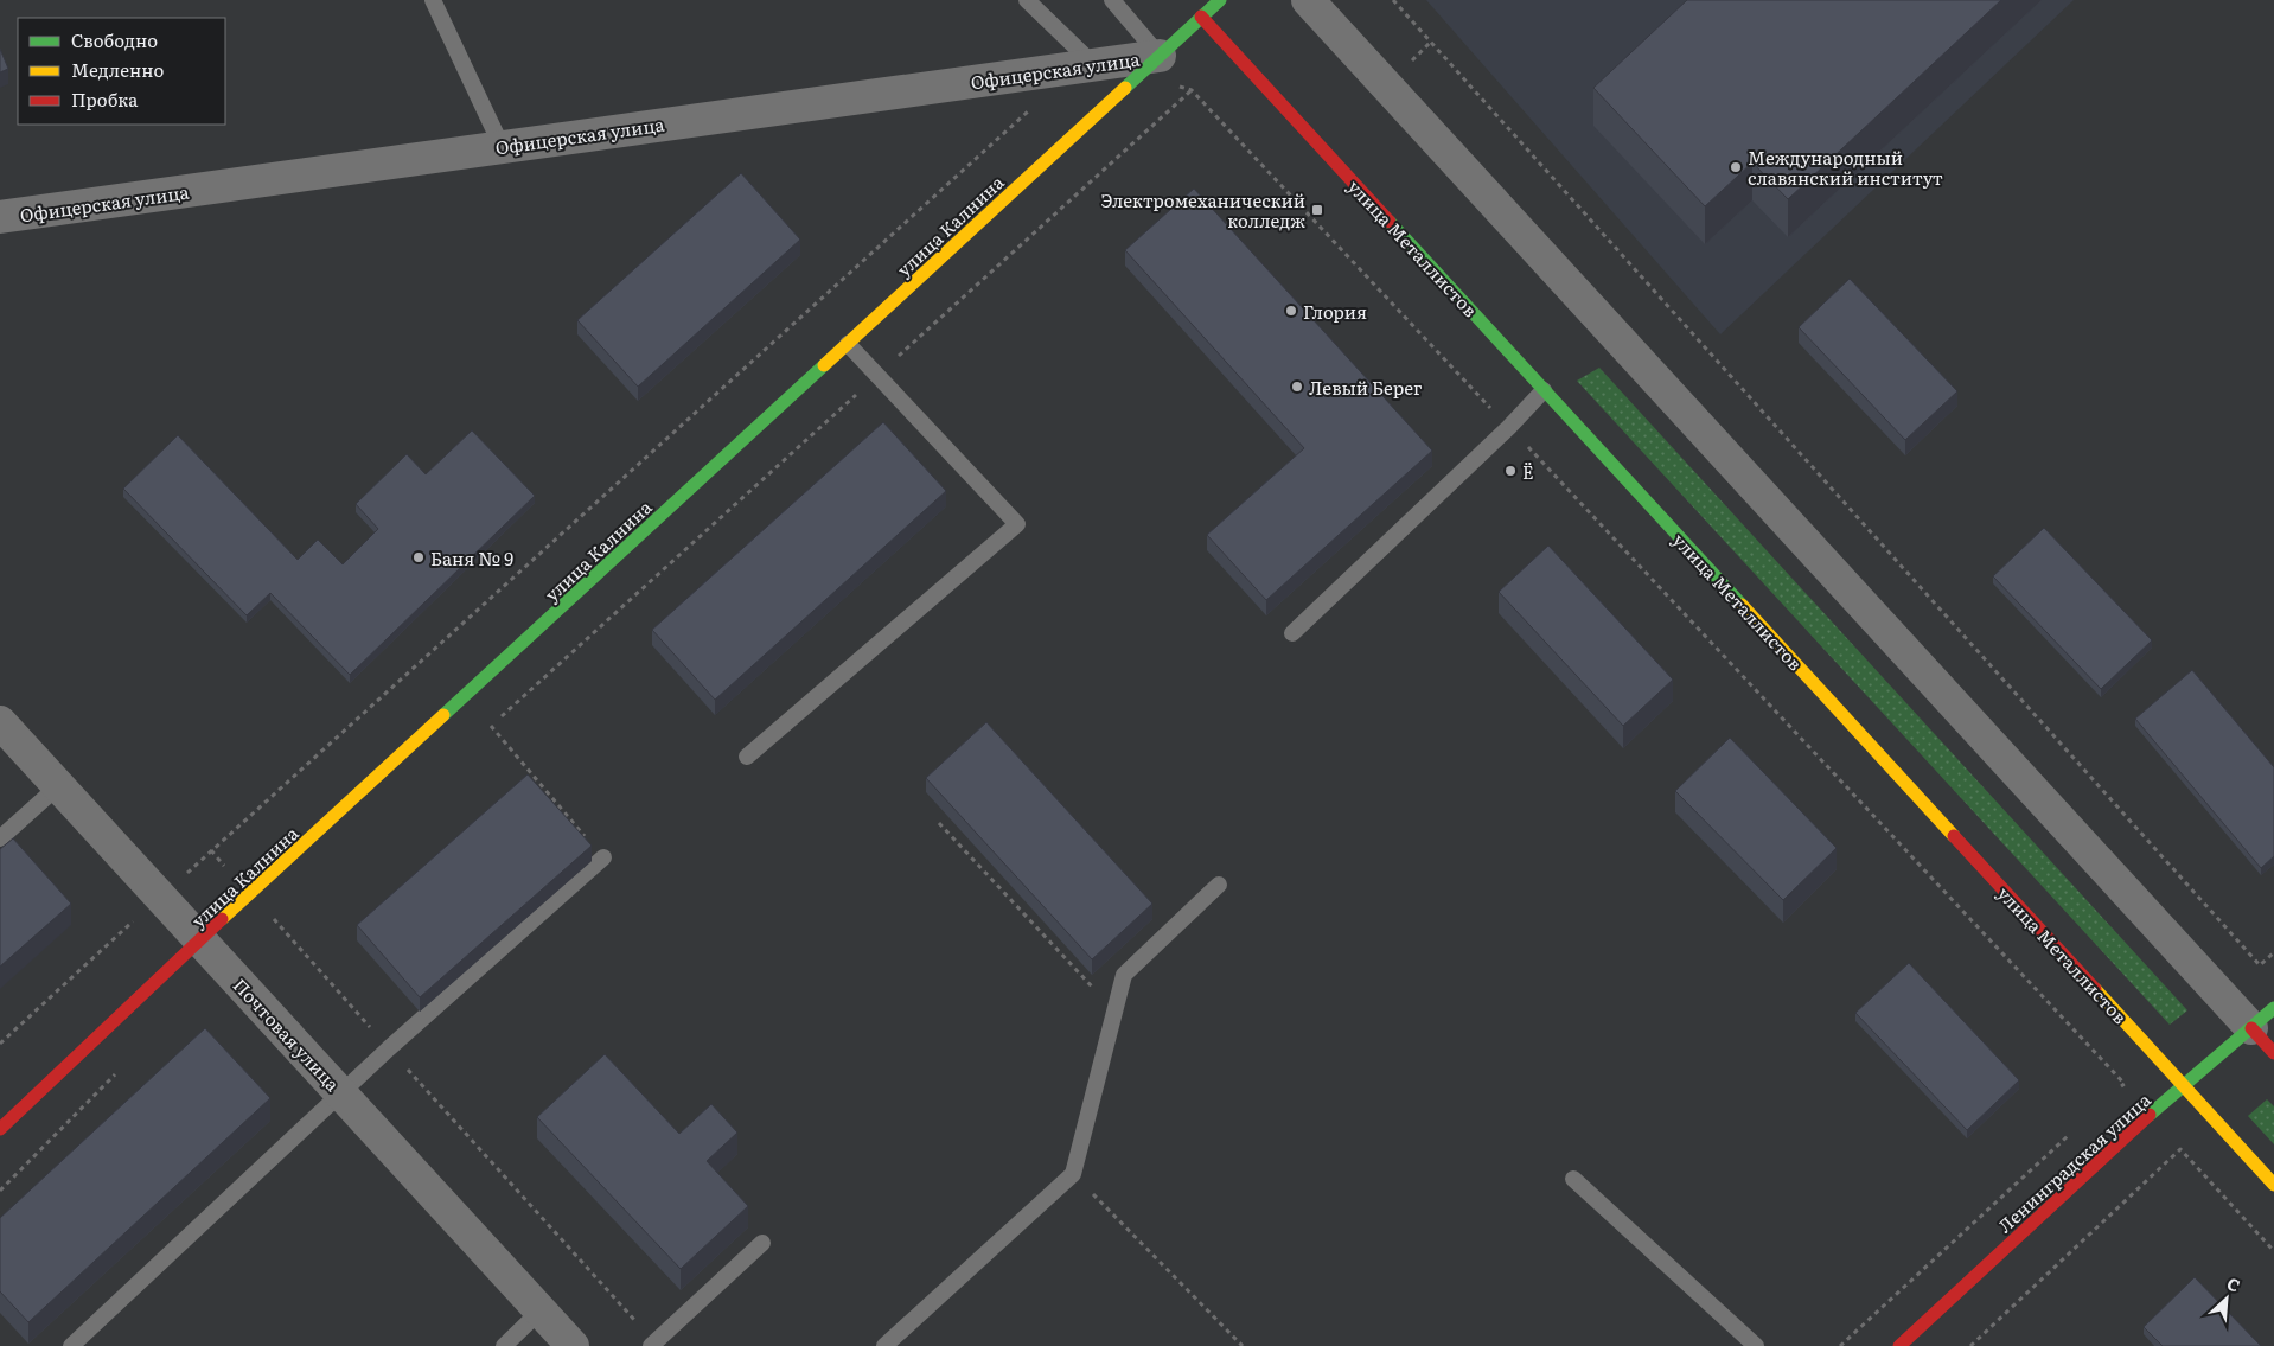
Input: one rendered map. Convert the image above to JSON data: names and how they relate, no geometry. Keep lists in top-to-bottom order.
{
  "streets": {
    "street": [
      "Офицерская улица",
      "улица Калнина",
      "улица Металлистов",
      "Почтовая улица",
      "Ленинградская улица"
    ]
  },
  "crossings": [
    ["Офицерская улица", "улица Калнина"],
    ["улица Калнина", "улица Металлистов"],
    ["улица Калнина", "Почтовая улица"],
    ["улица Металлистов", "Ленинградская улица"]
  ],
  "places": {
    "other": [
      "Международный славянский институт",
      "Глория",
      "Левый Берег",
      "Ё",
      "Баня № 9"
    ],
    "transit": ["Электромеханический колледж"]
  },
  "legend": ["Свободно", "Медленно", "Пробка"],
  "north": "top right"
}
